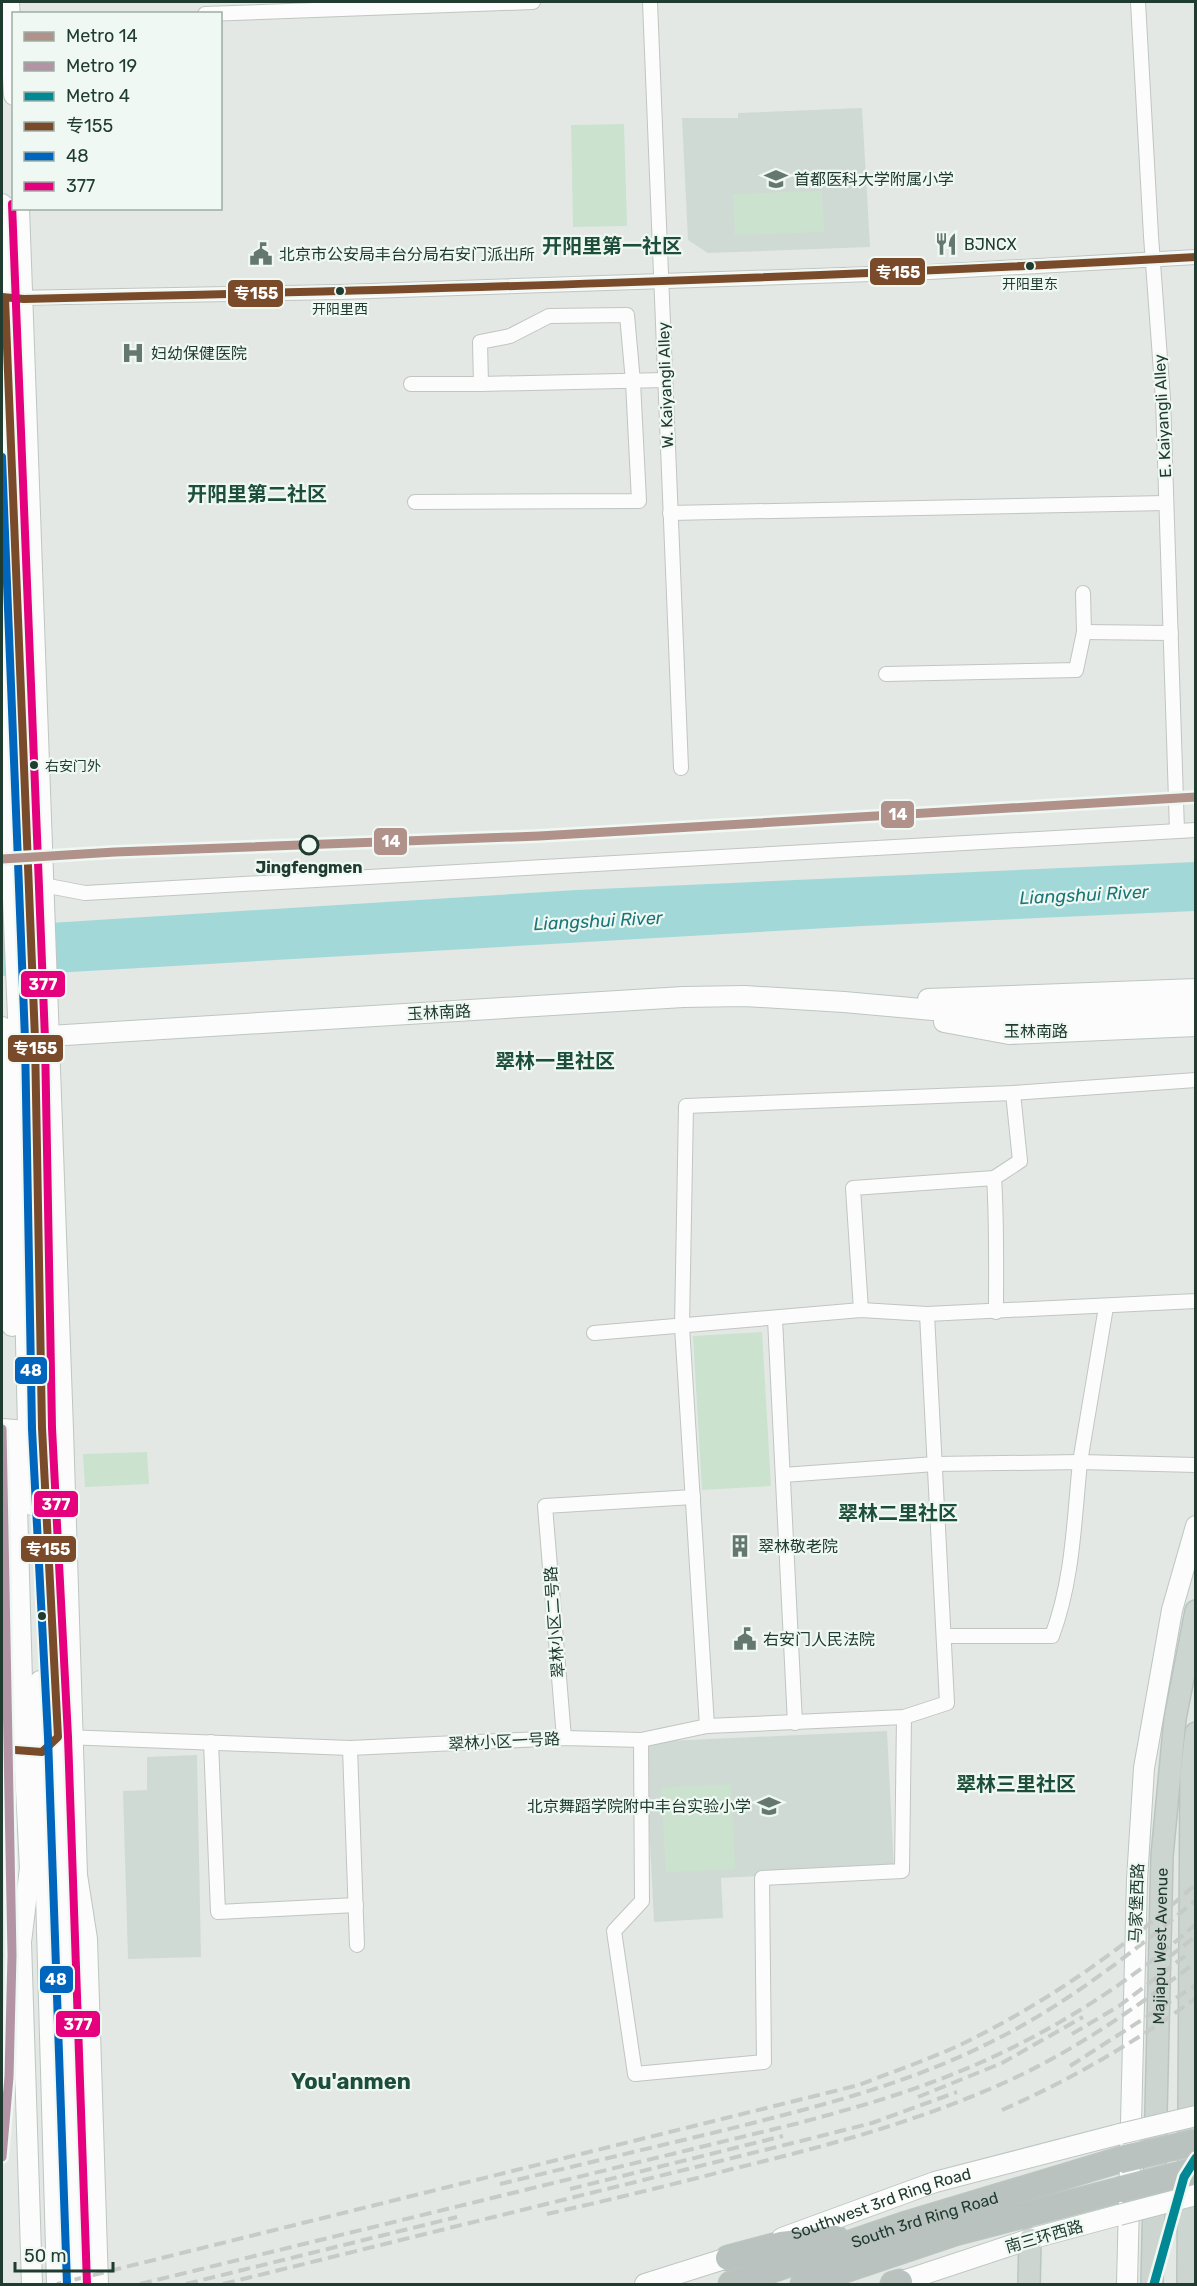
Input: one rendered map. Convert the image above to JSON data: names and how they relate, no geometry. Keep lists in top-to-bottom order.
{
  "streets": {
    "highway": ["South 3rd Ring Road"],
    "main road": [
      "玉林南路",
      "马家堡西路",
      "Majiapu West Avenue",
      "Southwest 3rd Ring Road",
      "南三环西路"
    ],
    "street": [
      "W. Kaiyangli Alley",
      "E. Kaiyangli Alley",
      "翠林小区二号路",
      "翠林小区一号路"
    ]
  },
  "crossings": [
    ["翠林小区二号路", "翠林小区一号路"]
  ],
  "districts": [
    "开阳里第一社区",
    "开阳里第二社区",
    "翠林一里社区",
    "翠林二里社区",
    "翠林三里社区",
    "You'anmen"
  ],
  "water": ["Liangshui River"],
  "places": {
    "school or university": ["首都医科大学附属小学", "北京舞蹈学院附中丰台实验小学"],
    "restaurant": ["BJNCX"],
    "public building": ["北京市公安局丰台分局右安门派出所", "右安门人民法院"],
    "other": [
      "开阳里东",
      "开阳里西",
      "右安门外",
      "Jingfengmen"
    ],
    "hospital": ["妇幼保健医院"],
    "building": ["翠林敬老院"]
  },
  "lines": [
    "transit line 377",
    "transit line 专155",
    "transit line 48",
    "metro line 14",
    "metro line 19",
    "metro line 4"
  ],
  "legend": [
    "Metro 14",
    "Metro 19",
    "Metro 4",
    "专155",
    "48",
    "377"
  ],
  "scale_bar": "50 m"
}
